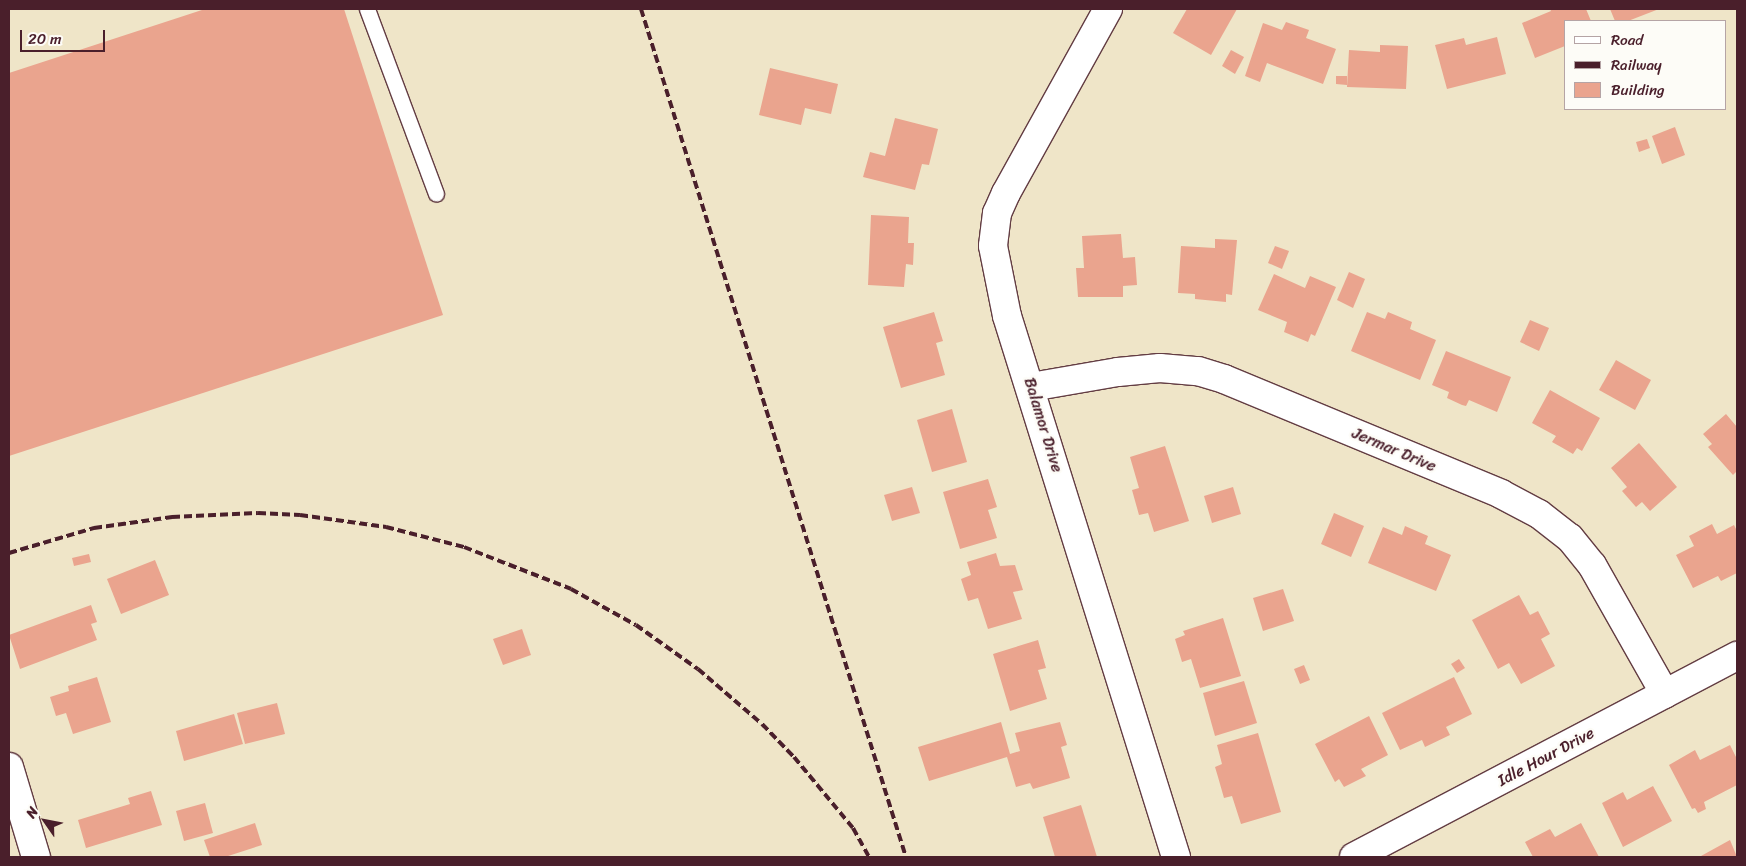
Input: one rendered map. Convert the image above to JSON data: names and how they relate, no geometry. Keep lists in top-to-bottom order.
{
  "streets": {
    "street": ["Balamor Drive", "Jermar Drive", "Idle Hour Drive"]
  },
  "crossings": [
    ["Balamor Drive", "Jermar Drive"],
    ["Jermar Drive", "Idle Hour Drive"]
  ],
  "legend": ["Road", "Railway", "Building"],
  "scale_bar": "20 m",
  "north": "top left"
}
